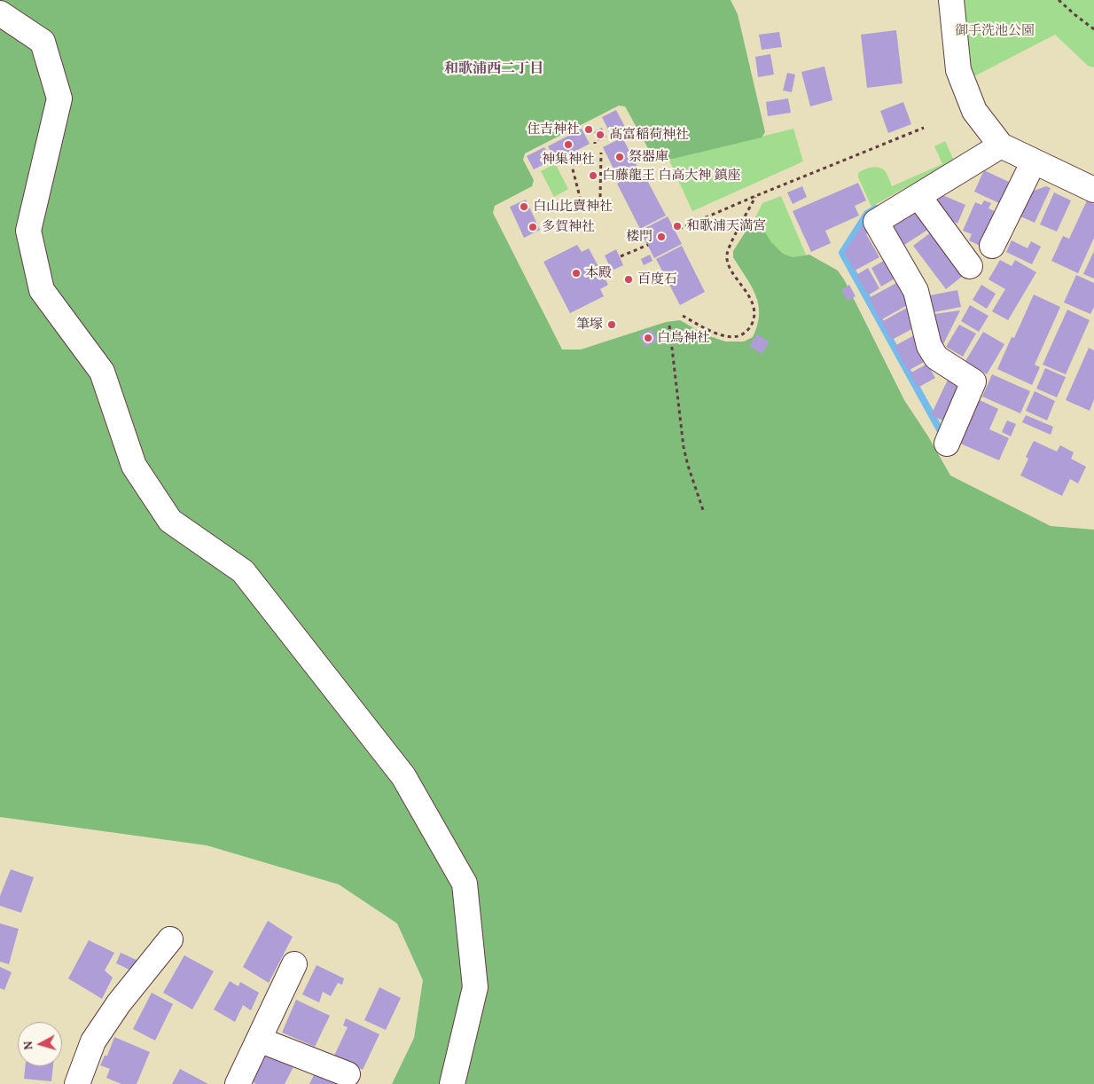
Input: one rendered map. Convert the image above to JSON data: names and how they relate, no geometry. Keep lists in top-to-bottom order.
{
  "districts": ["和歌浦西二丁目"],
  "parks": ["御手洗池公園"],
  "places": [
    "住吉神社",
    "髙富稲荷神社",
    "神集神社",
    "祭器庫",
    "白藤龍王 白高大神 鎮座",
    "白山比賣神社",
    "和歌浦天満宮",
    "多賀神社",
    "楼門",
    "本殿",
    "百度石",
    "筆塚",
    "白鳥神社"
  ],
  "north": "left"
}
